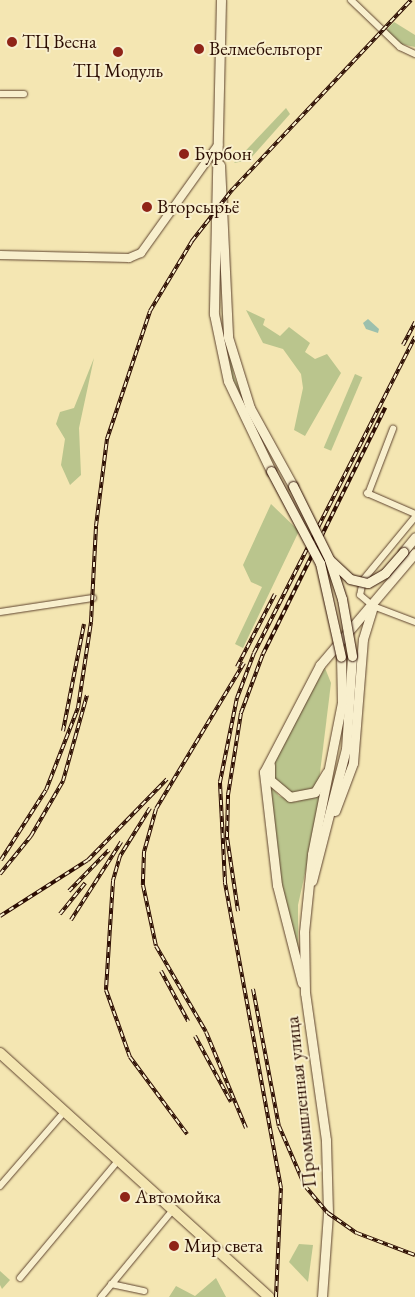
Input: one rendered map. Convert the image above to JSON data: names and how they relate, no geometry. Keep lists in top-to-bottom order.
{
  "streets": {
    "main road": ["Промышленная улица"]
  },
  "places": [
    "ТЦ Весна",
    "Велмебельторг",
    "ТЦ Модуль",
    "Бурбон",
    "Вторсырьё",
    "Автомойка",
    "Мир света"
  ]
}
